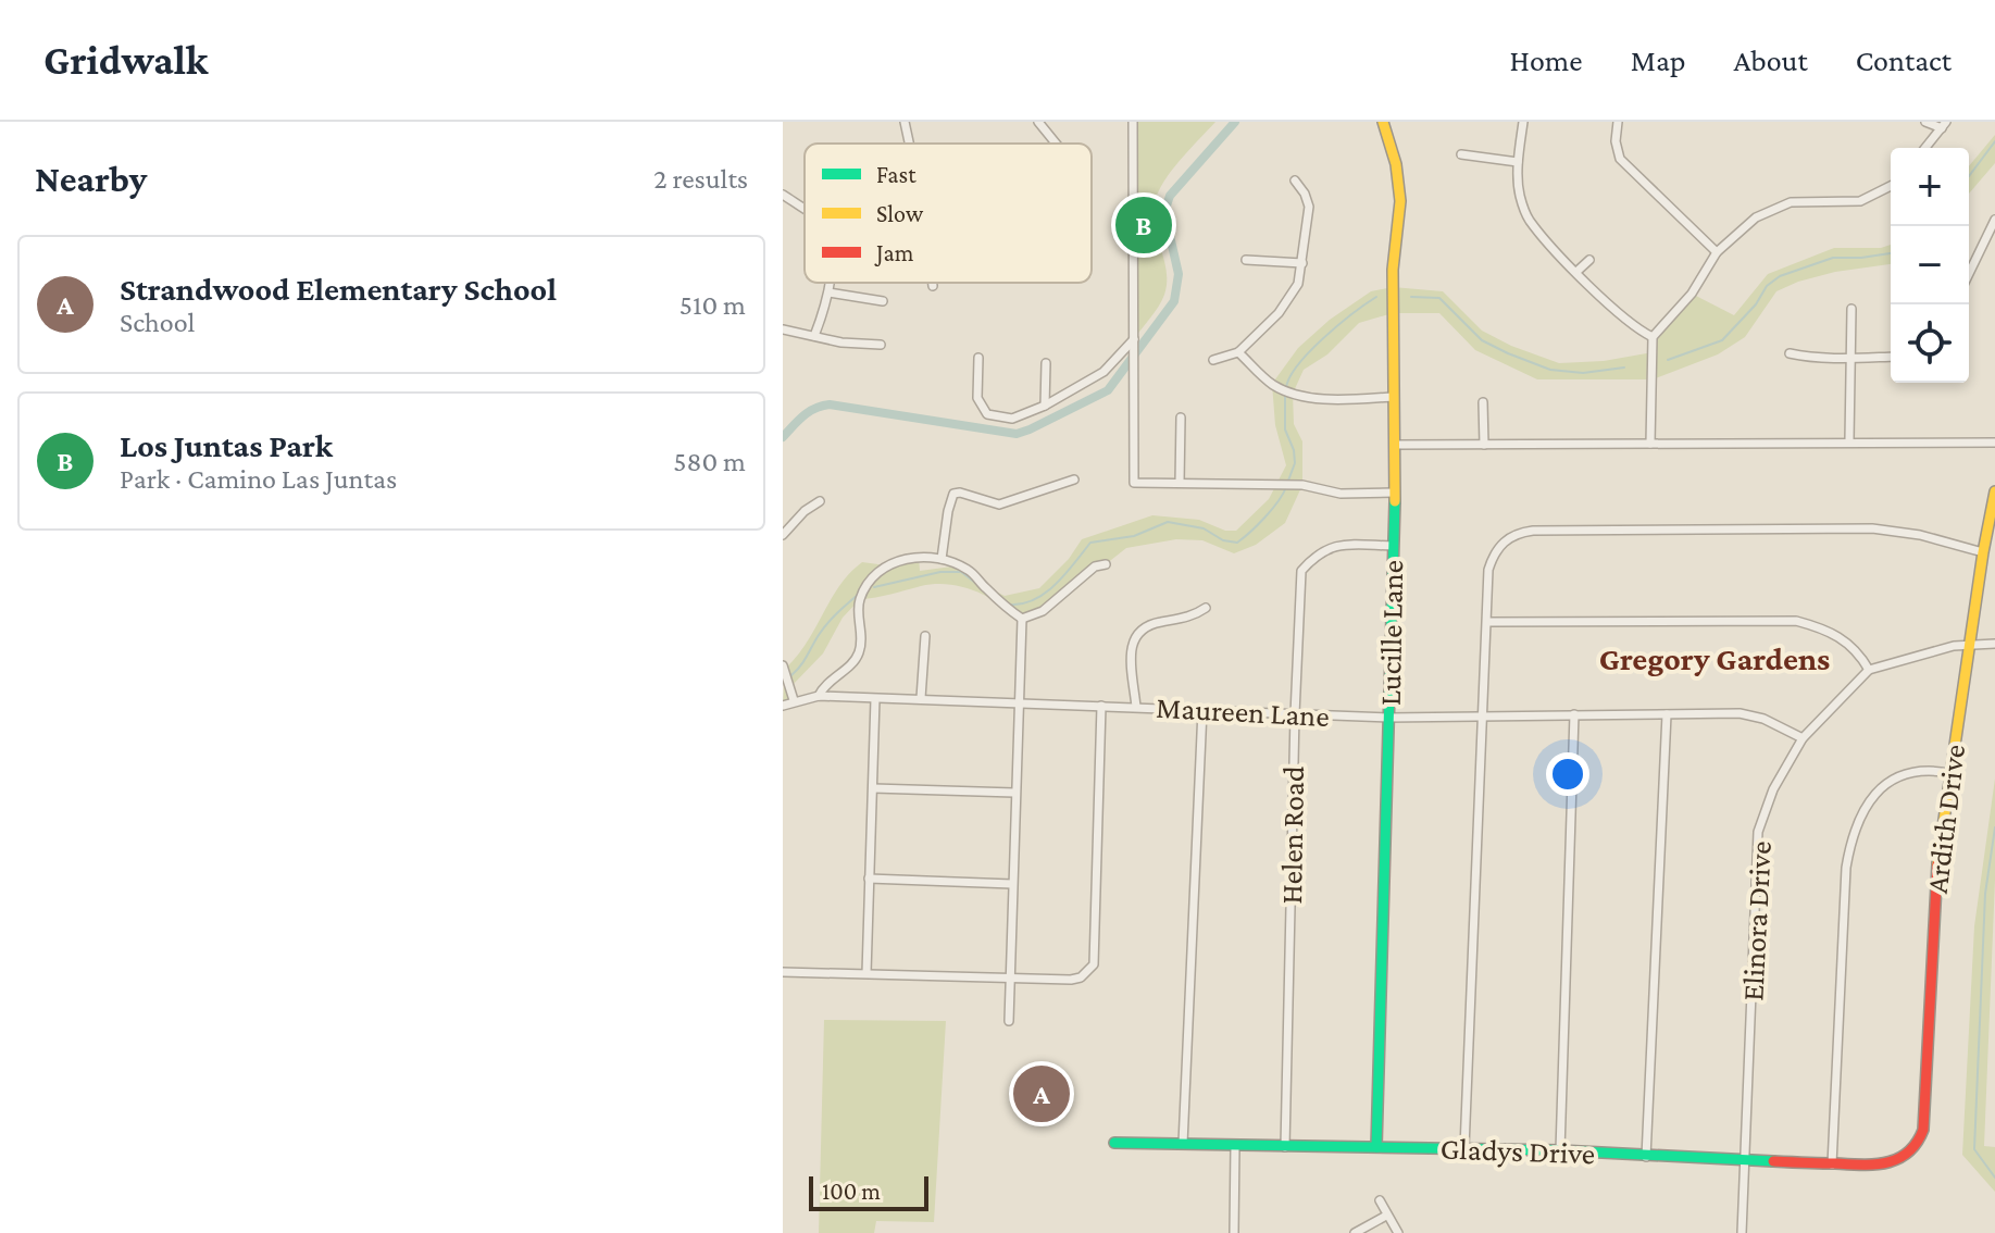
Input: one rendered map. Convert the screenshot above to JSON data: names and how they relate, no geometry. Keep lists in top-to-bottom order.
{
  "streets": {
    "street": [
      "Lucille Lane",
      "Maureen Lane",
      "Ardith Drive",
      "Helen Road",
      "Elinora Drive",
      "Gladys Drive"
    ]
  },
  "crossings": [
    ["Lucille Lane", "Maureen Lane"],
    ["Lucille Lane", "Helen Road"],
    ["Lucille Lane", "Gladys Drive"],
    ["Maureen Lane", "Helen Road"],
    ["Maureen Lane", "Elinora Drive"],
    ["Ardith Drive", "Gladys Drive"],
    ["Helen Road", "Gladys Drive"],
    ["Elinora Drive", "Gladys Drive"]
  ],
  "districts": ["Gregory Gardens"],
  "legend": ["Fast", "Slow", "Jam"],
  "scale_bar": "100 m",
  "page": {
    "header": "Gridwalk",
    "nav": [
      "Home",
      "Map",
      "About",
      "Contact"
    ],
    "heading": ["Nearby", "2 results"],
    "map_buttons": ["+", "−"],
    "pins": ["B", "A"],
    "list": [
      {
        "mark": "A",
        "name": "Strandwood Elementary School",
        "note": "School",
        "value": "510 m"
      },
      {
        "mark": "B",
        "name": "Los Juntas Park",
        "note": "Park · Camino Las Juntas",
        "value": "580 m"
      }
    ],
    "scale": "100 m"
  }
}
